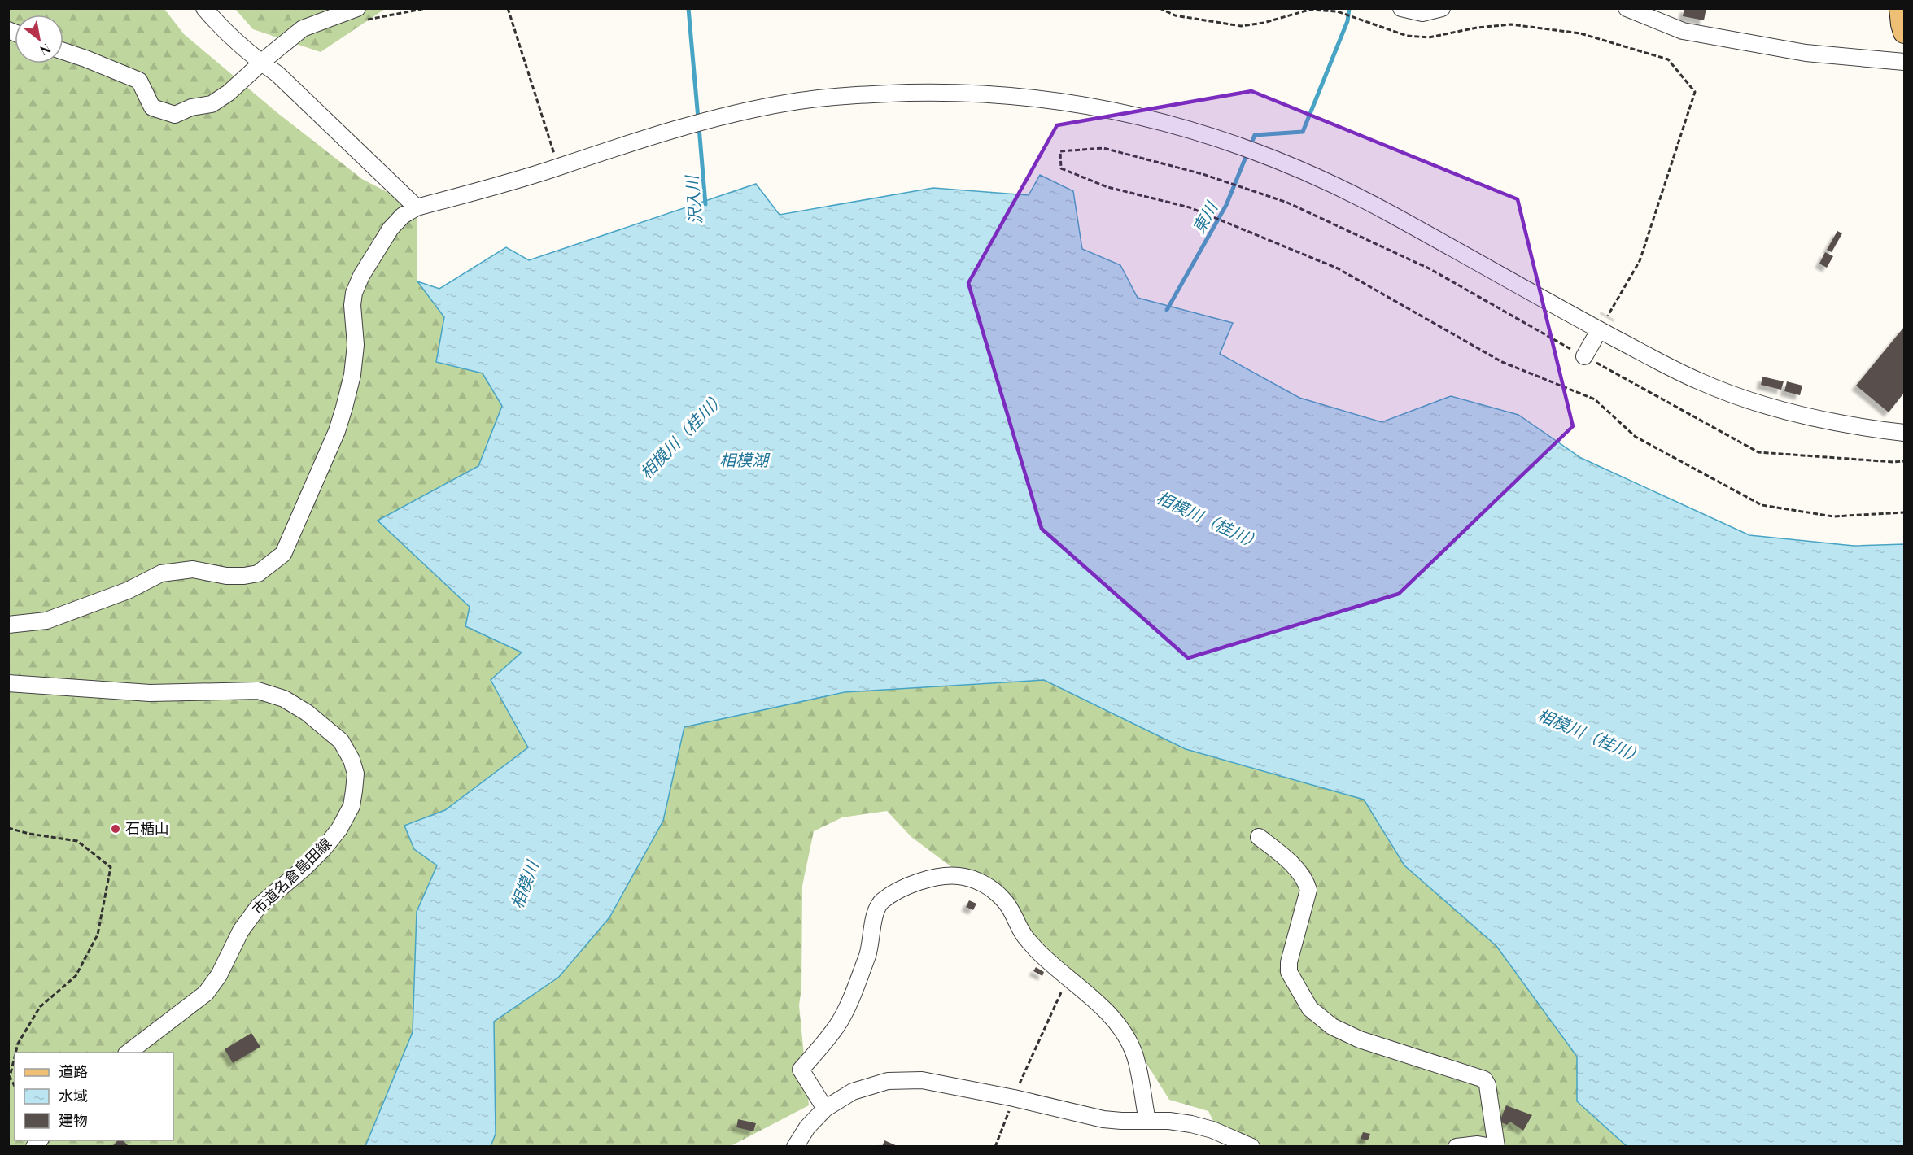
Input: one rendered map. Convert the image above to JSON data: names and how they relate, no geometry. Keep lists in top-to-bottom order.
{
  "streets": {
    "street": ["市道名倉島田線"]
  },
  "water": [
    "沢入川",
    "東川",
    "相模川（桂川）",
    "相模湖",
    "相模川"
  ],
  "places": ["石楯山"],
  "legend": ["道路", "水域", "建物"],
  "north": "bottom right"
}
